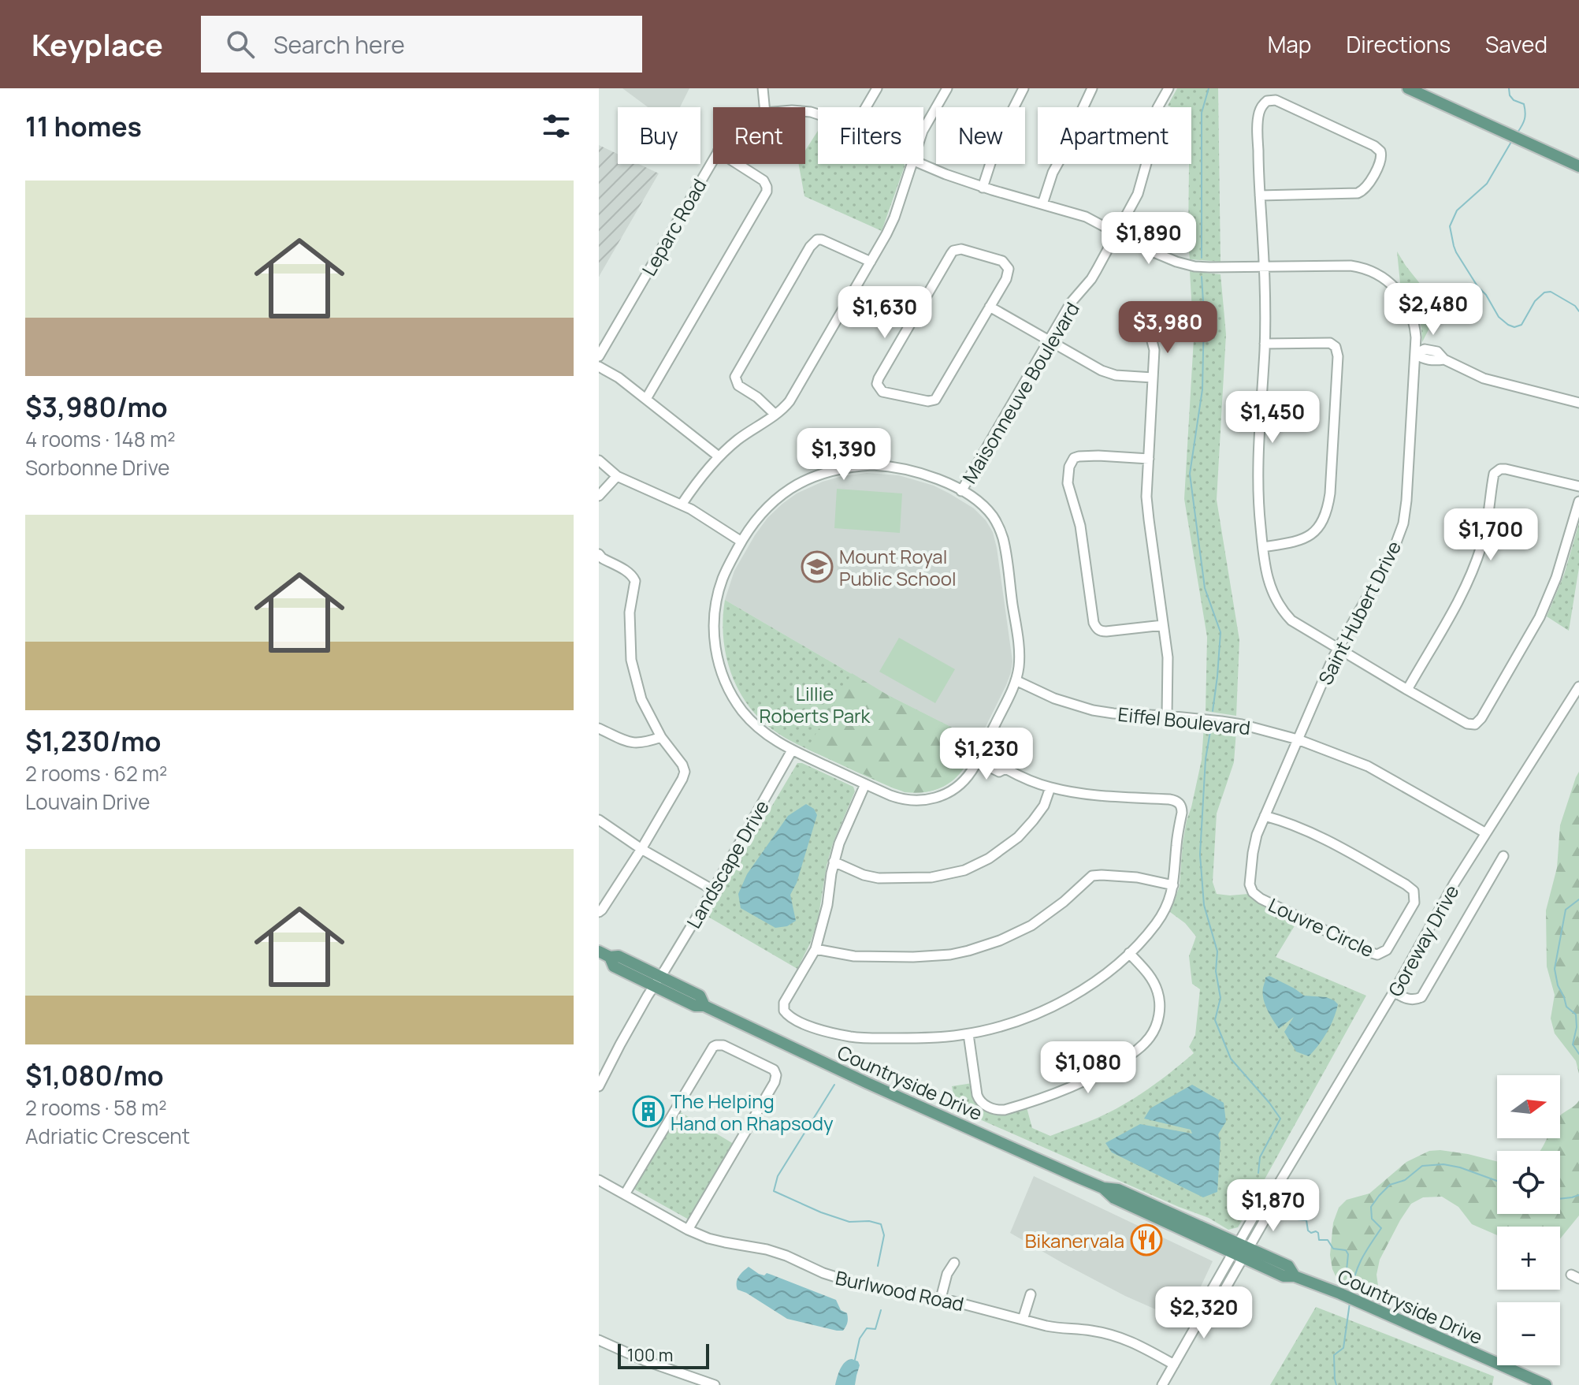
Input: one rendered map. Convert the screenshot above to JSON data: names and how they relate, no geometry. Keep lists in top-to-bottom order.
{
  "streets": {
    "main road": ["Countryside Drive"],
    "street": [
      "Leparc Road",
      "Maisonneuve Boulevard",
      "Saint Hubert Drive",
      "Eiffel Boulevard",
      "Landscape Drive",
      "Louvre Circle",
      "Goreway Drive",
      "Burlwood Road"
    ]
  },
  "crossings": [
    ["Leparc Road", "Maisonneuve Boulevard"],
    ["Leparc Road", "Saint Hubert Drive"],
    ["Maisonneuve Boulevard", "Saint Hubert Drive"],
    ["Saint Hubert Drive", "Eiffel Boulevard"],
    ["Saint Hubert Drive", "Louvre Circle"],
    ["Eiffel Boulevard", "Louvre Circle"],
    ["Eiffel Boulevard", "Goreway Drive"],
    ["Landscape Drive", "Countryside Drive"],
    ["Goreway Drive", "Countryside Drive"],
    ["Goreway Drive", "Burlwood Road"]
  ],
  "parks": ["Lillie Roberts Park"],
  "places": {
    "school or university": ["Mount Royal Public School"],
    "building": ["The Helping Hand on Rhapsody"],
    "restaurant": ["Bikanervala"]
  },
  "scale_bar": "100 m",
  "north": "right",
  "page": {
    "header": "Keyplace",
    "search": "Search here",
    "nav": ["Map", "Directions", "Saved"],
    "heading": "11 homes",
    "chip": [
      "Buy",
      "Rent",
      "Filters",
      "New",
      "Apartment"
    ],
    "list": [
      {
        "name": "$3,980/mo",
        "note": "4 rooms · 148 m² · Sorbonne Drive"
      },
      {
        "name": "$1,230/mo",
        "note": "2 rooms · 62 m² · Louvain Drive"
      },
      {
        "name": "$1,080/mo",
        "note": "2 rooms · 58 m² · Adriatic Crescent"
      }
    ],
    "price": [
      "$1,890",
      "$2,480",
      "$1,630",
      "$3,980",
      "$1,450",
      "$1,390",
      "$1,700",
      "$1,230",
      "$1,080",
      "$1,870",
      "$2,320"
    ],
    "map_buttons": ["+", "−"],
    "scale": "100 m"
  }
}
